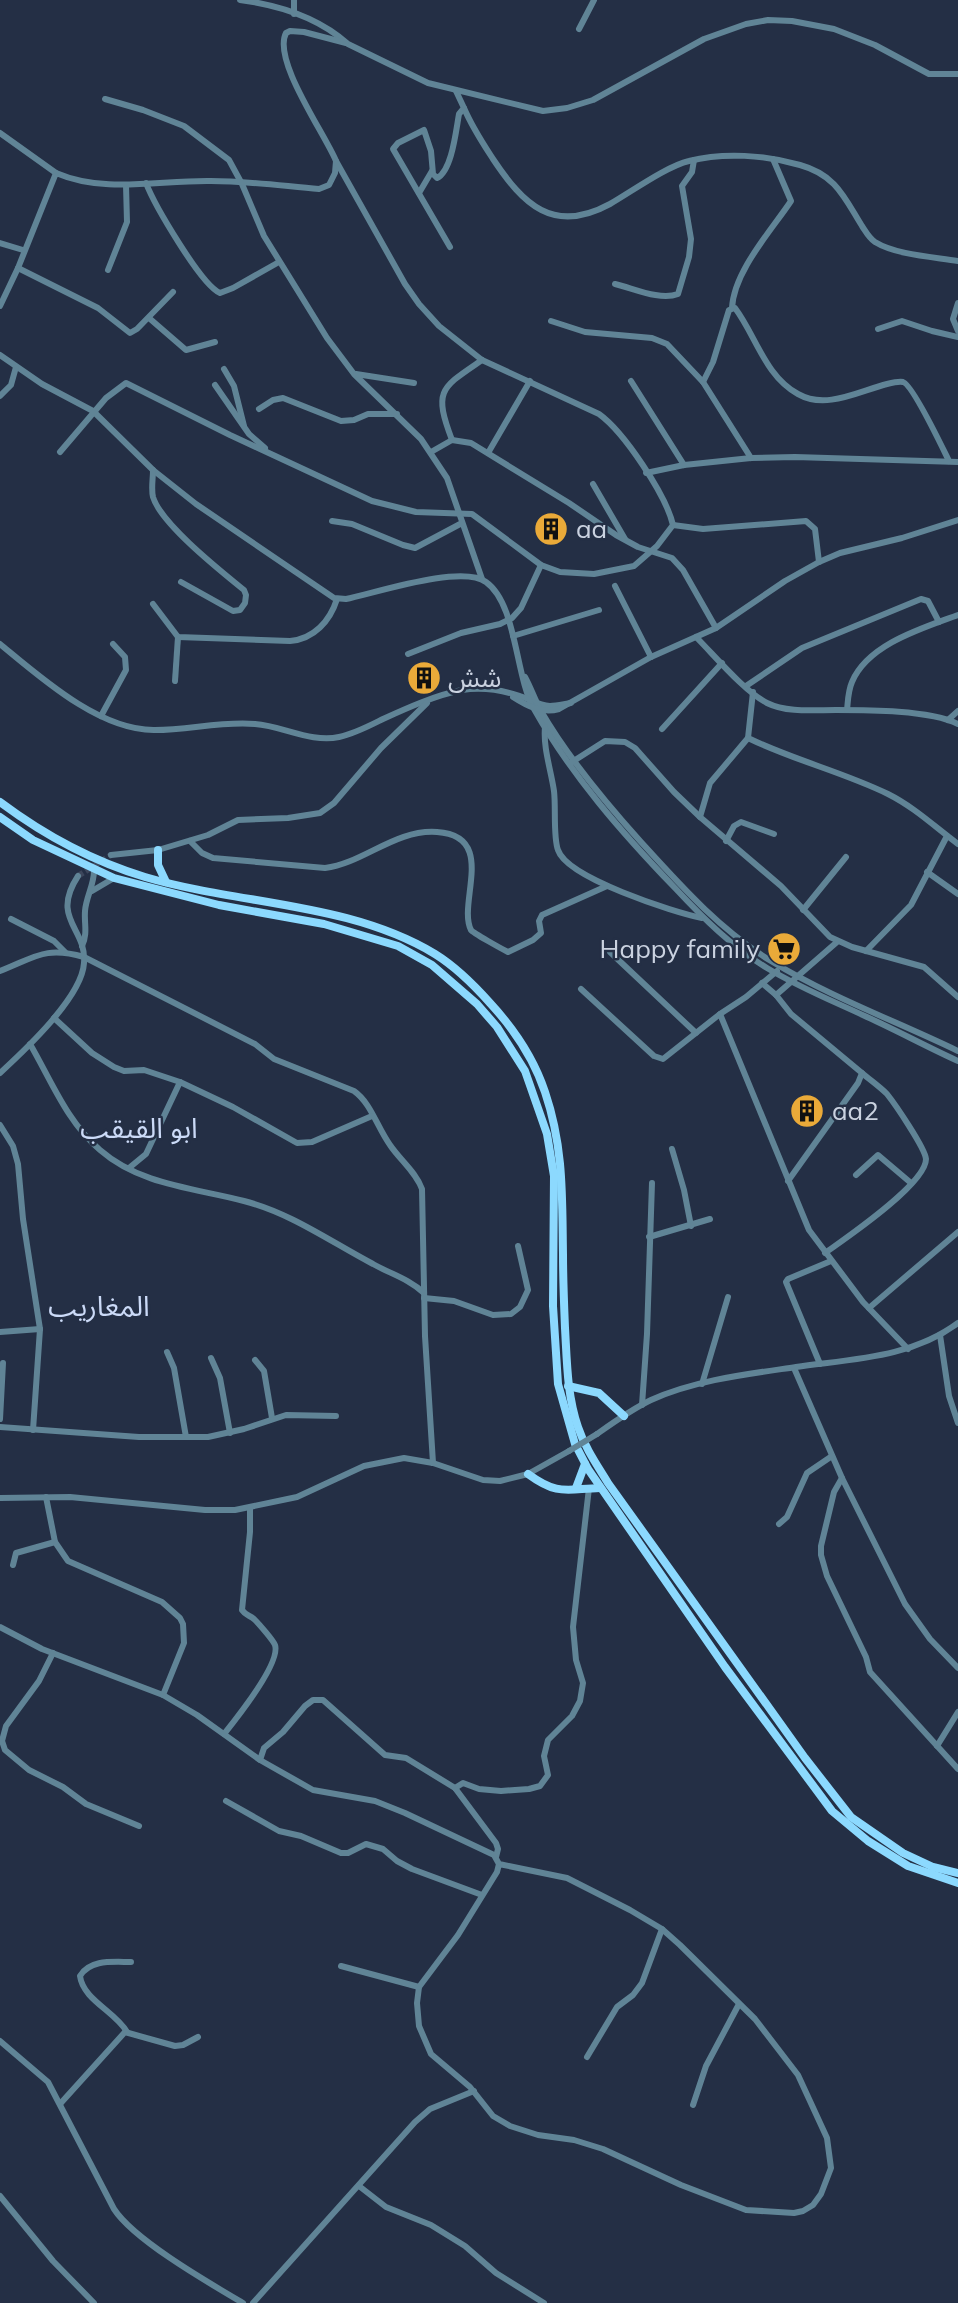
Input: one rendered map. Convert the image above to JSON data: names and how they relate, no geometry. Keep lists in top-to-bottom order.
{
  "districts": ["ابو القيقب", "المغاريب"],
  "places": {
    "building": ["aa", "شش", "aa2"],
    "supermarket": ["Happy family"]
  }
}
